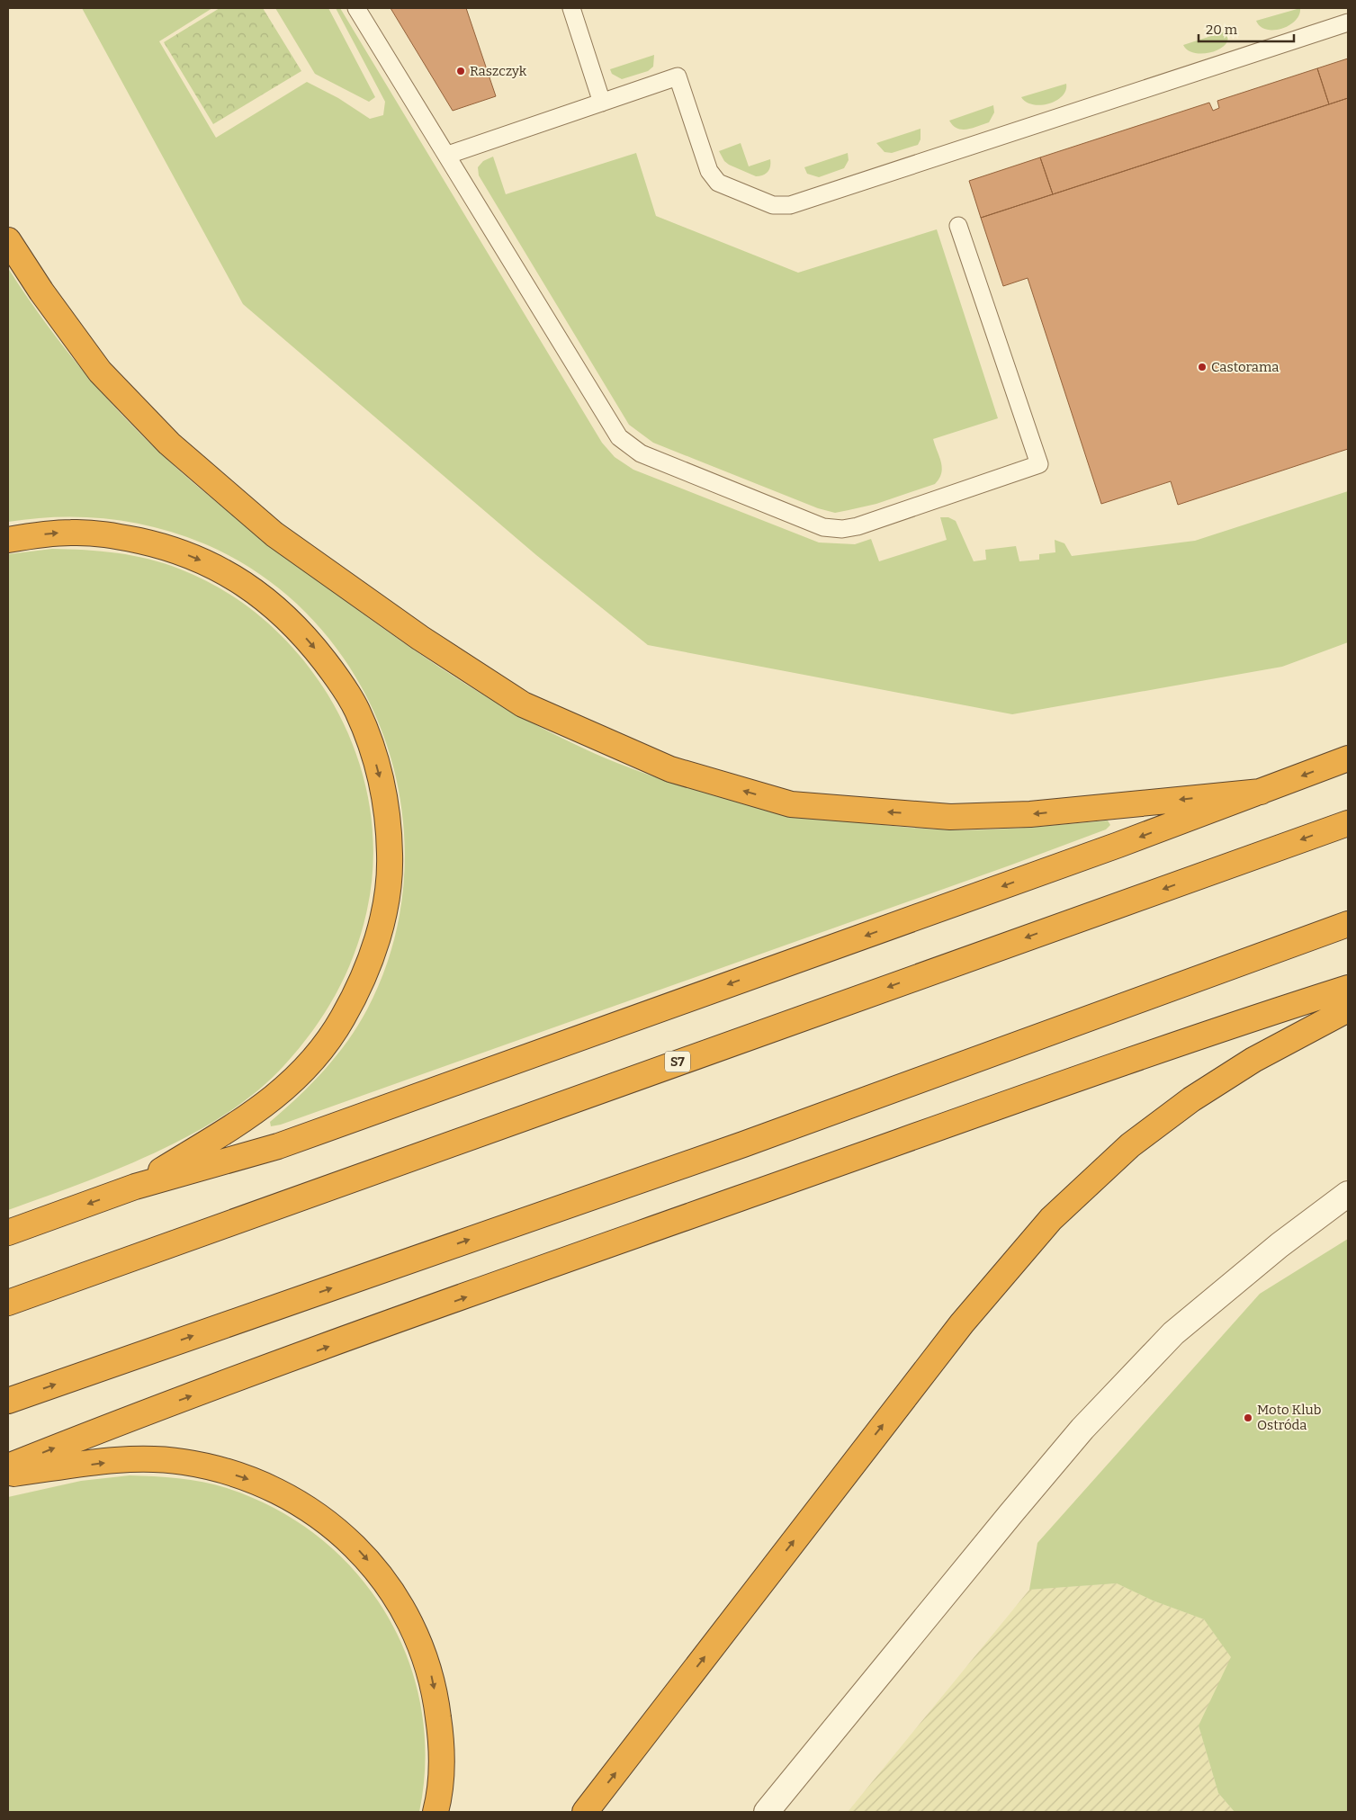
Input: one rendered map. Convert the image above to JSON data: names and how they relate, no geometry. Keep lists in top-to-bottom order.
{
  "streets": {
    "highway": ["S7"]
  },
  "places": ["Raszczyk", "Castorama", "Moto Klub Ostróda"],
  "scale_bar": "20 m"
}
